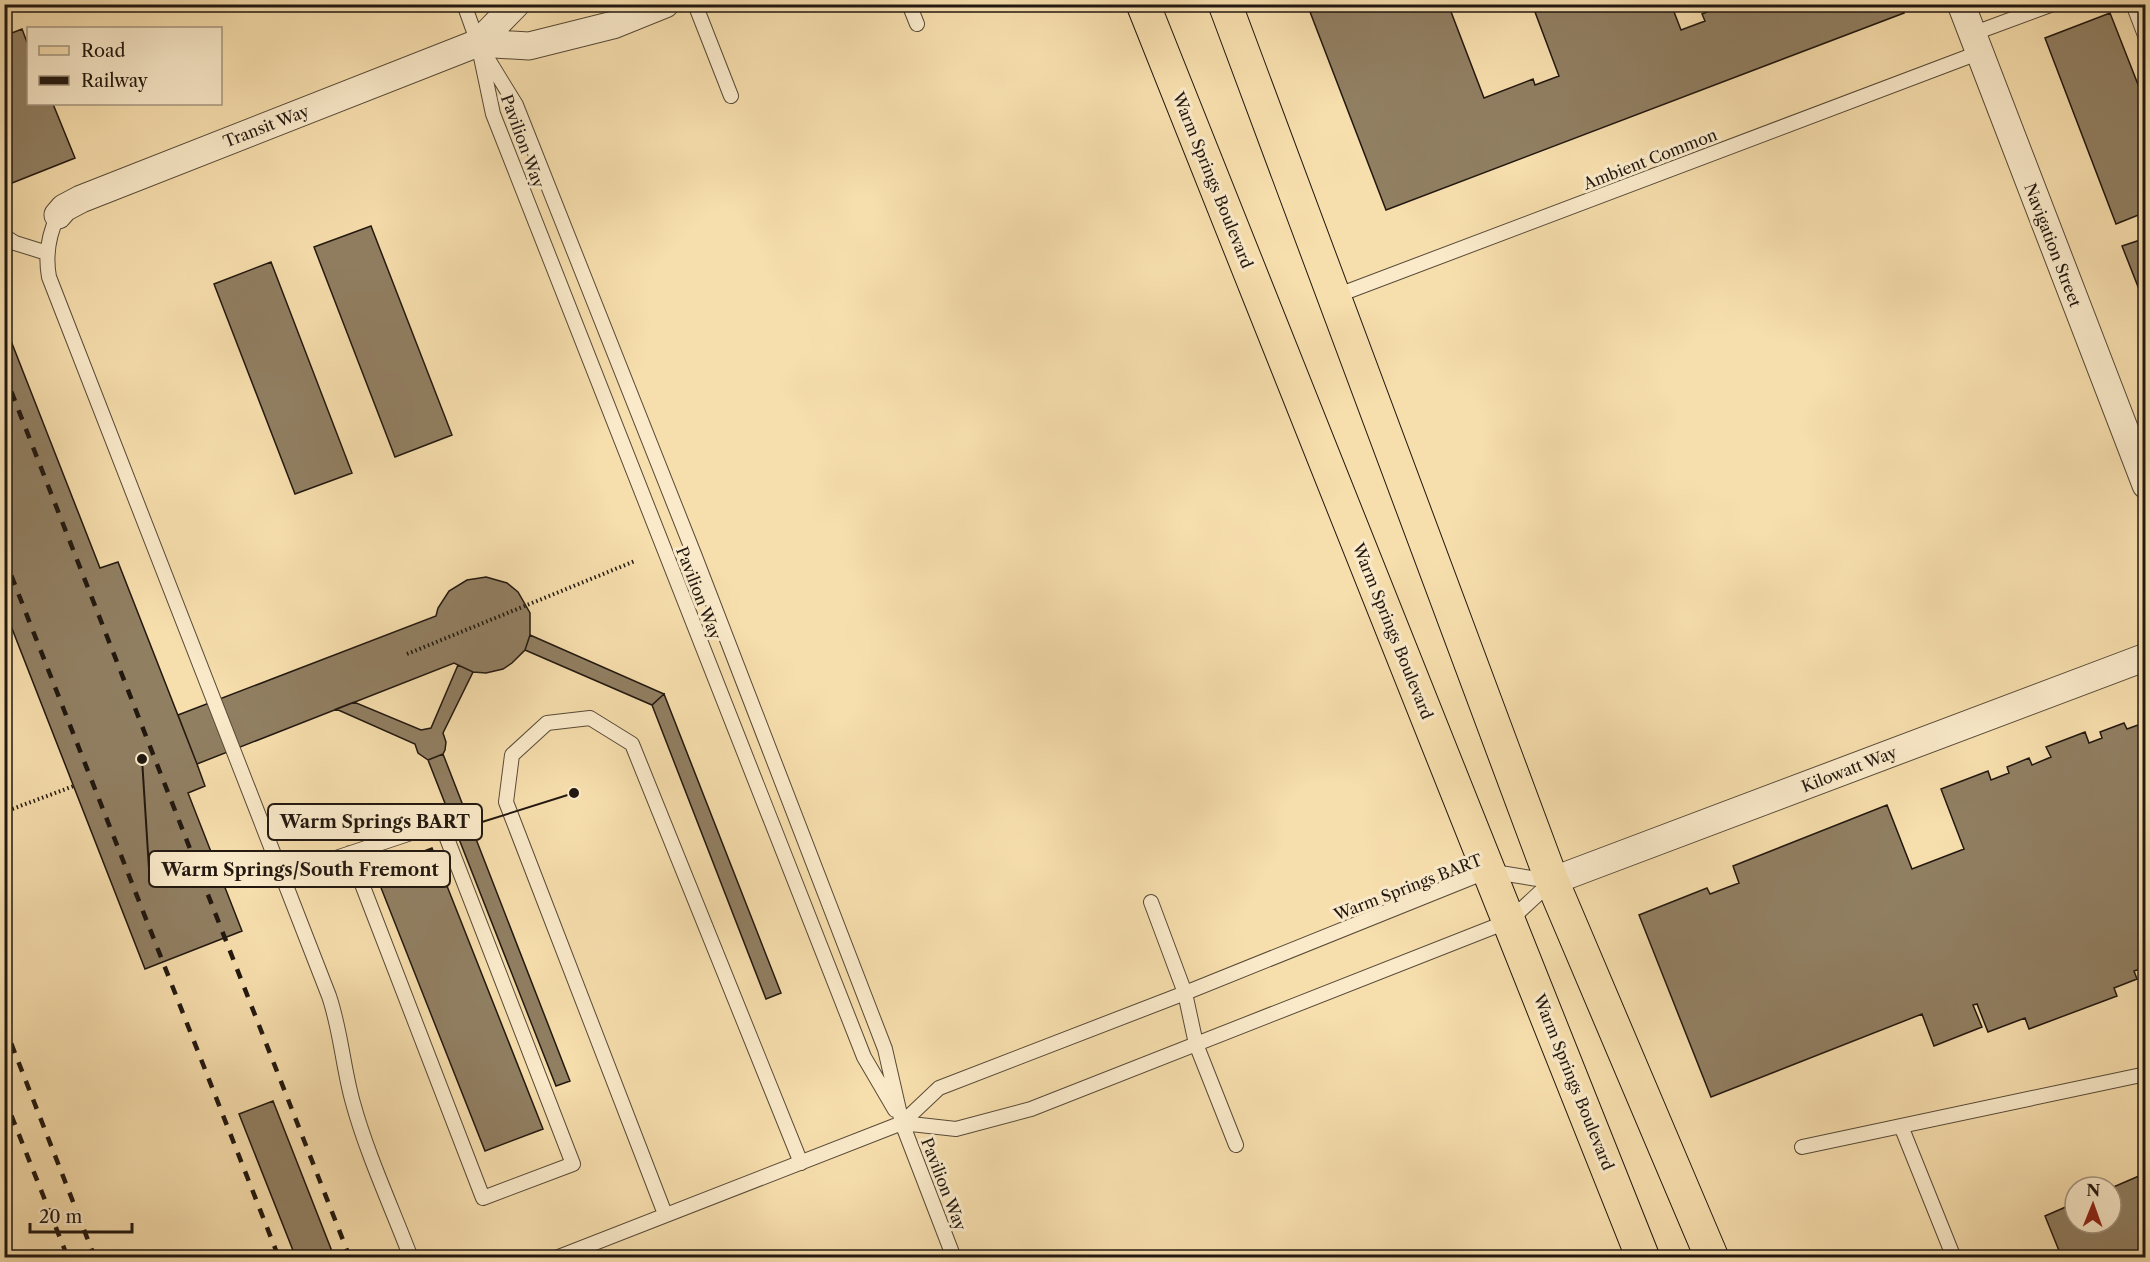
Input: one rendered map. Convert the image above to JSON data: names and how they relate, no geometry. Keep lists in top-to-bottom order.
{
  "streets": {
    "main road": ["Warm Springs Boulevard"],
    "street": ["Transit Way", "Navigation Street", "Kilowatt Way"],
    "lane": ["Pavilion Way", "Ambient Common", "Warm Springs BART"]
  },
  "crossings": [
    ["Transit Way", "Pavilion Way"],
    ["Pavilion Way", "Warm Springs BART"],
    ["Ambient Common", "Navigation Street"],
    ["Warm Springs Boulevard", "Warm Springs BART"],
    ["Kilowatt Way", "Warm Springs BART"]
  ],
  "places": ["Warm Springs/South Fremont", "Warm Springs BART"],
  "legend": ["Road", "Railway"],
  "scale_bar": "20 m",
  "north": "top"
}
